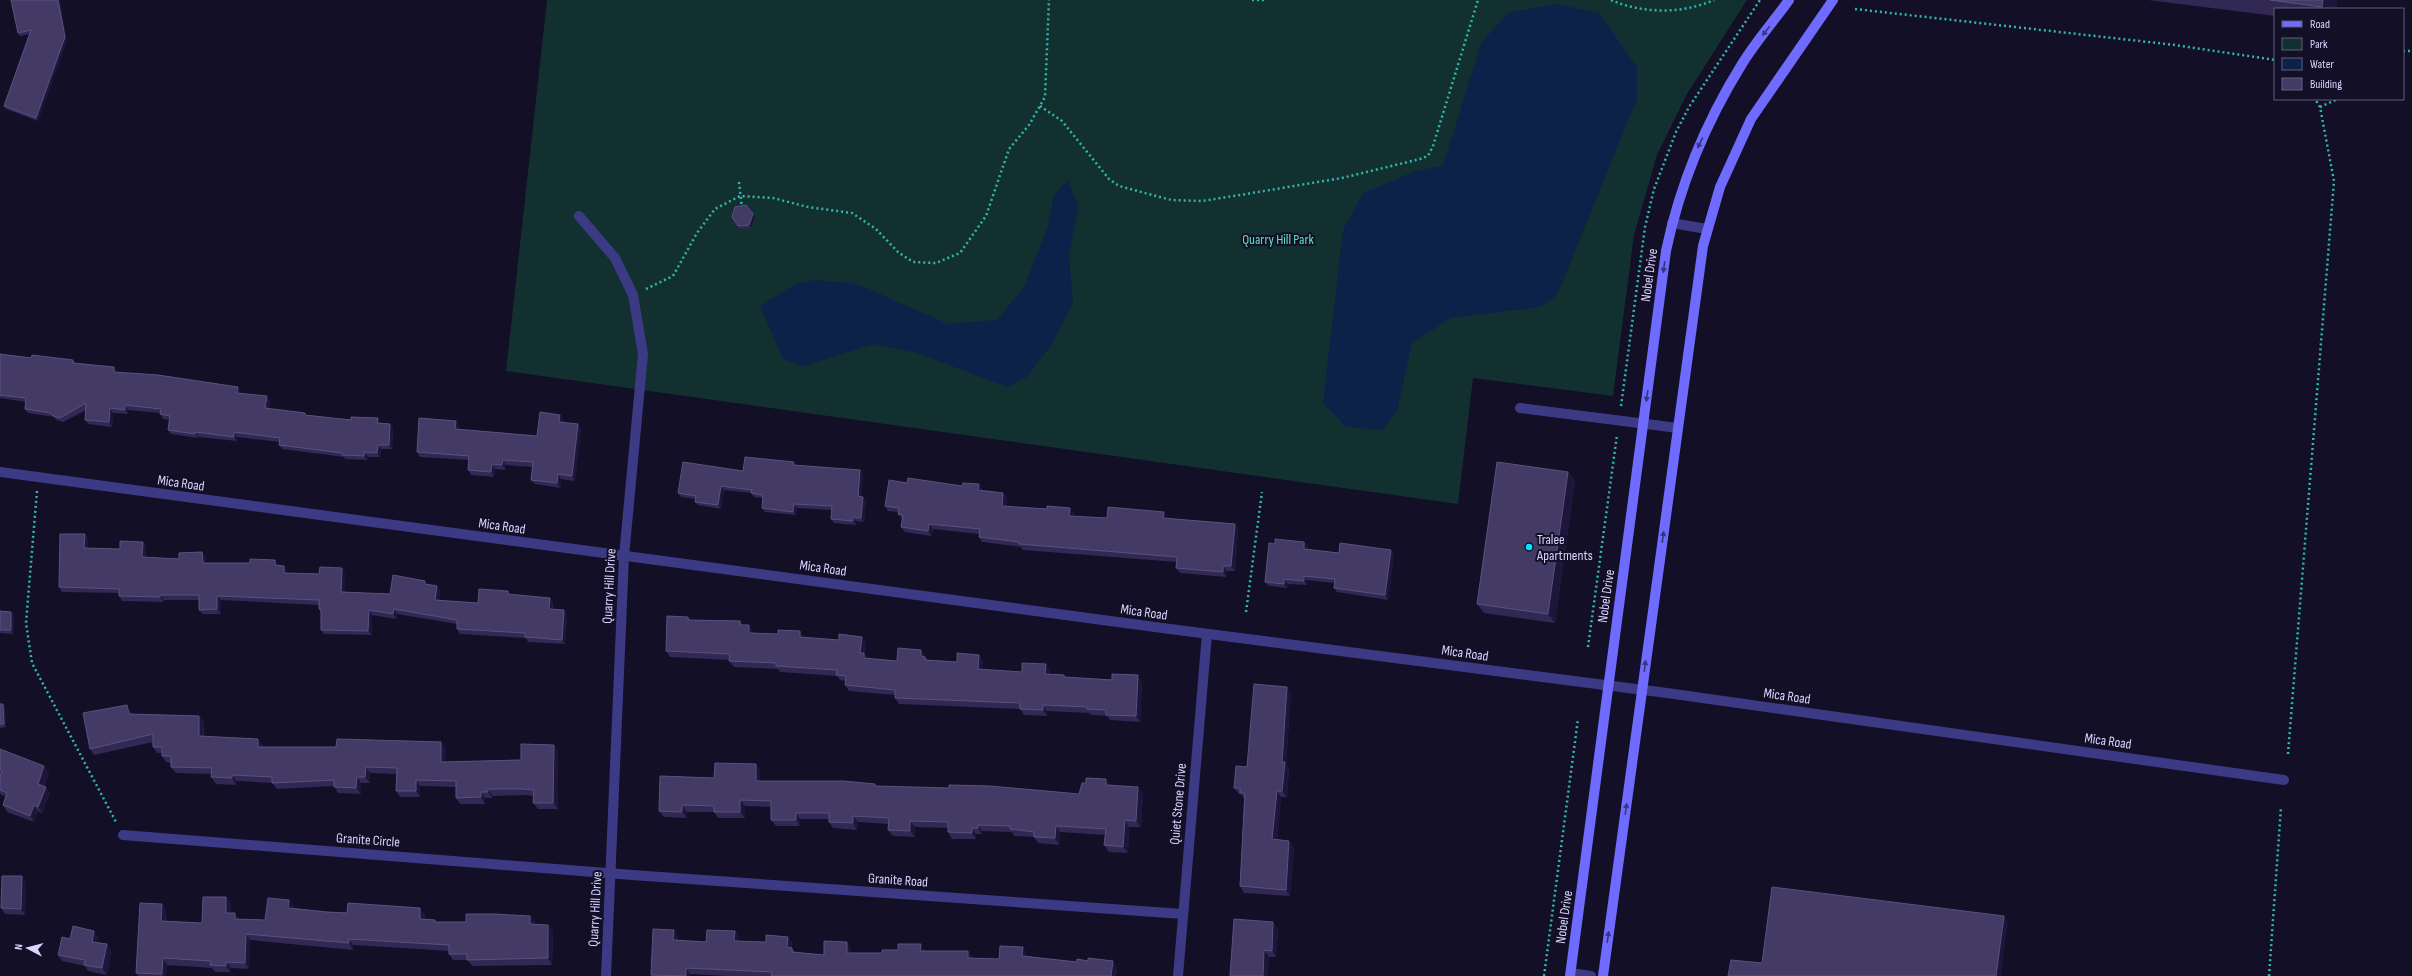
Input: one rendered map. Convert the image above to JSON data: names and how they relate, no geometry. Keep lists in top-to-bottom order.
{
  "streets": {
    "street": [
      "Nobel Drive",
      "Mica Road",
      "Quarry Hill Drive",
      "Quiet Stone Drive",
      "Granite Circle",
      "Granite Road"
    ]
  },
  "crossings": [
    ["Nobel Drive", "Mica Road"],
    ["Mica Road", "Quarry Hill Drive"],
    ["Mica Road", "Quiet Stone Drive"],
    ["Quarry Hill Drive", "Granite Circle"],
    ["Quarry Hill Drive", "Granite Road"],
    ["Quiet Stone Drive", "Granite Road"],
    ["Granite Circle", "Granite Road"]
  ],
  "parks": ["Quarry Hill Park"],
  "places": ["Tralee Apartments"],
  "legend": [
    "Road",
    "Park",
    "Water",
    "Building"
  ],
  "north": "left"
}
